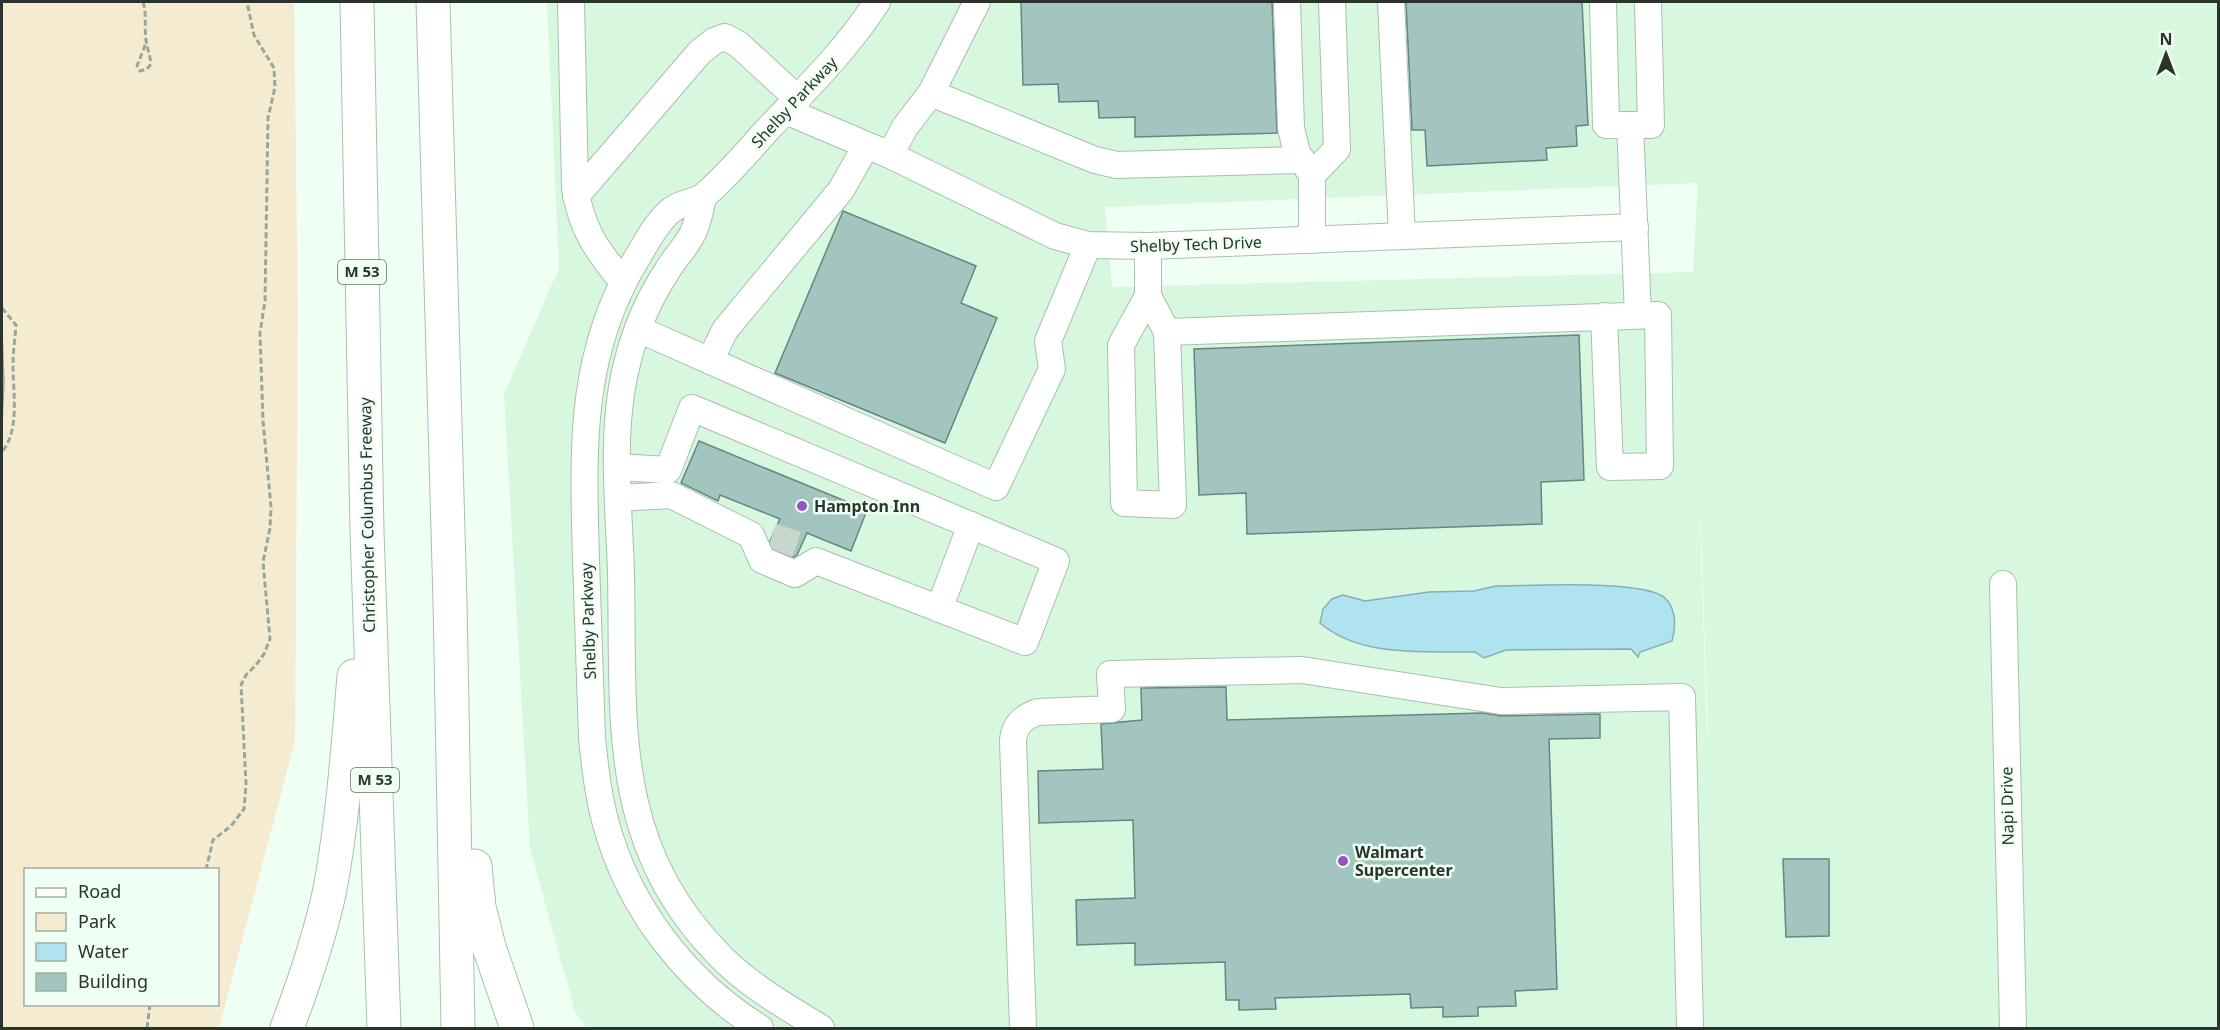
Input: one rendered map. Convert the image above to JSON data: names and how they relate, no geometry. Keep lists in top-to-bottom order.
{
  "streets": {
    "highway": ["M 53", "Christopher Columbus Freeway"],
    "street": ["Shelby Parkway", "Shelby Tech Drive", "Napi Drive"]
  },
  "crossings": [
    ["Shelby Parkway", "Shelby Tech Drive"]
  ],
  "places": ["Hampton Inn", "Walmart Supercenter"],
  "legend": [
    "Road",
    "Park",
    "Water",
    "Building"
  ],
  "north": "top"
}
